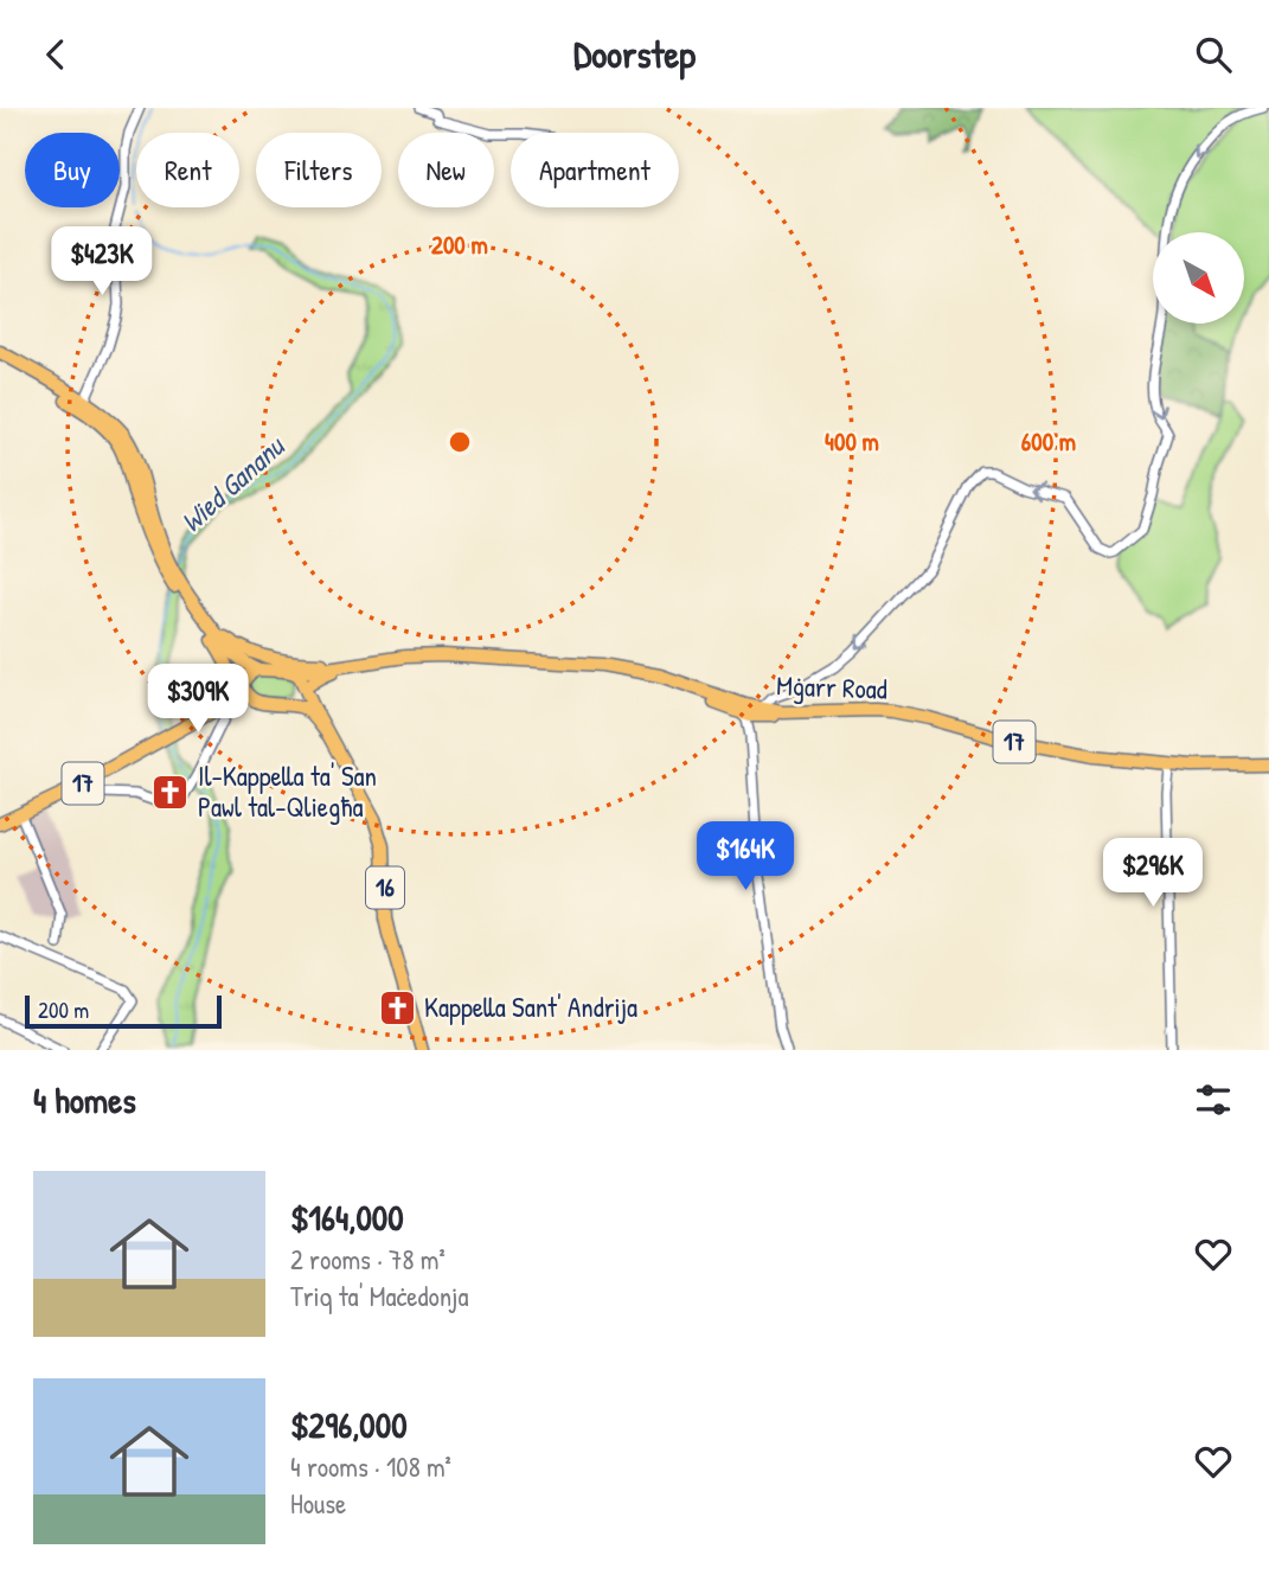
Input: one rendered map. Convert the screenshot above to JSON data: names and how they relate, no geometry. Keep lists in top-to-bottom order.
{
  "streets": {
    "main road": ["Mġarr Road", "17", "16"]
  },
  "crossings": [
    ["Mġarr Road", "16"]
  ],
  "water": ["Wied Gananu"],
  "places": {
    "church": ["Il-Kappella ta' San Pawl tal-Qliegħa", "Kappella Sant' Andrija"]
  },
  "scale_bar": "200 m",
  "north": "bottom right",
  "page": {
    "header": "Doorstep",
    "chip": [
      "Buy",
      "Rent",
      "Filters",
      "New",
      "Apartment"
    ],
    "price": [
      "$423K",
      "$309K",
      "$164K",
      "$296K"
    ],
    "scale": "200 m",
    "heading": "4 homes",
    "list": [
      {
        "name": "$164,000",
        "note": "2 rooms · 78 m² · Triq ta' Maċedonja"
      },
      {
        "name": "$296,000",
        "note": "4 rooms · 108 m² · House"
      }
    ]
  },
  "rings": ["200 m", "400 m", "600 m"]
}
